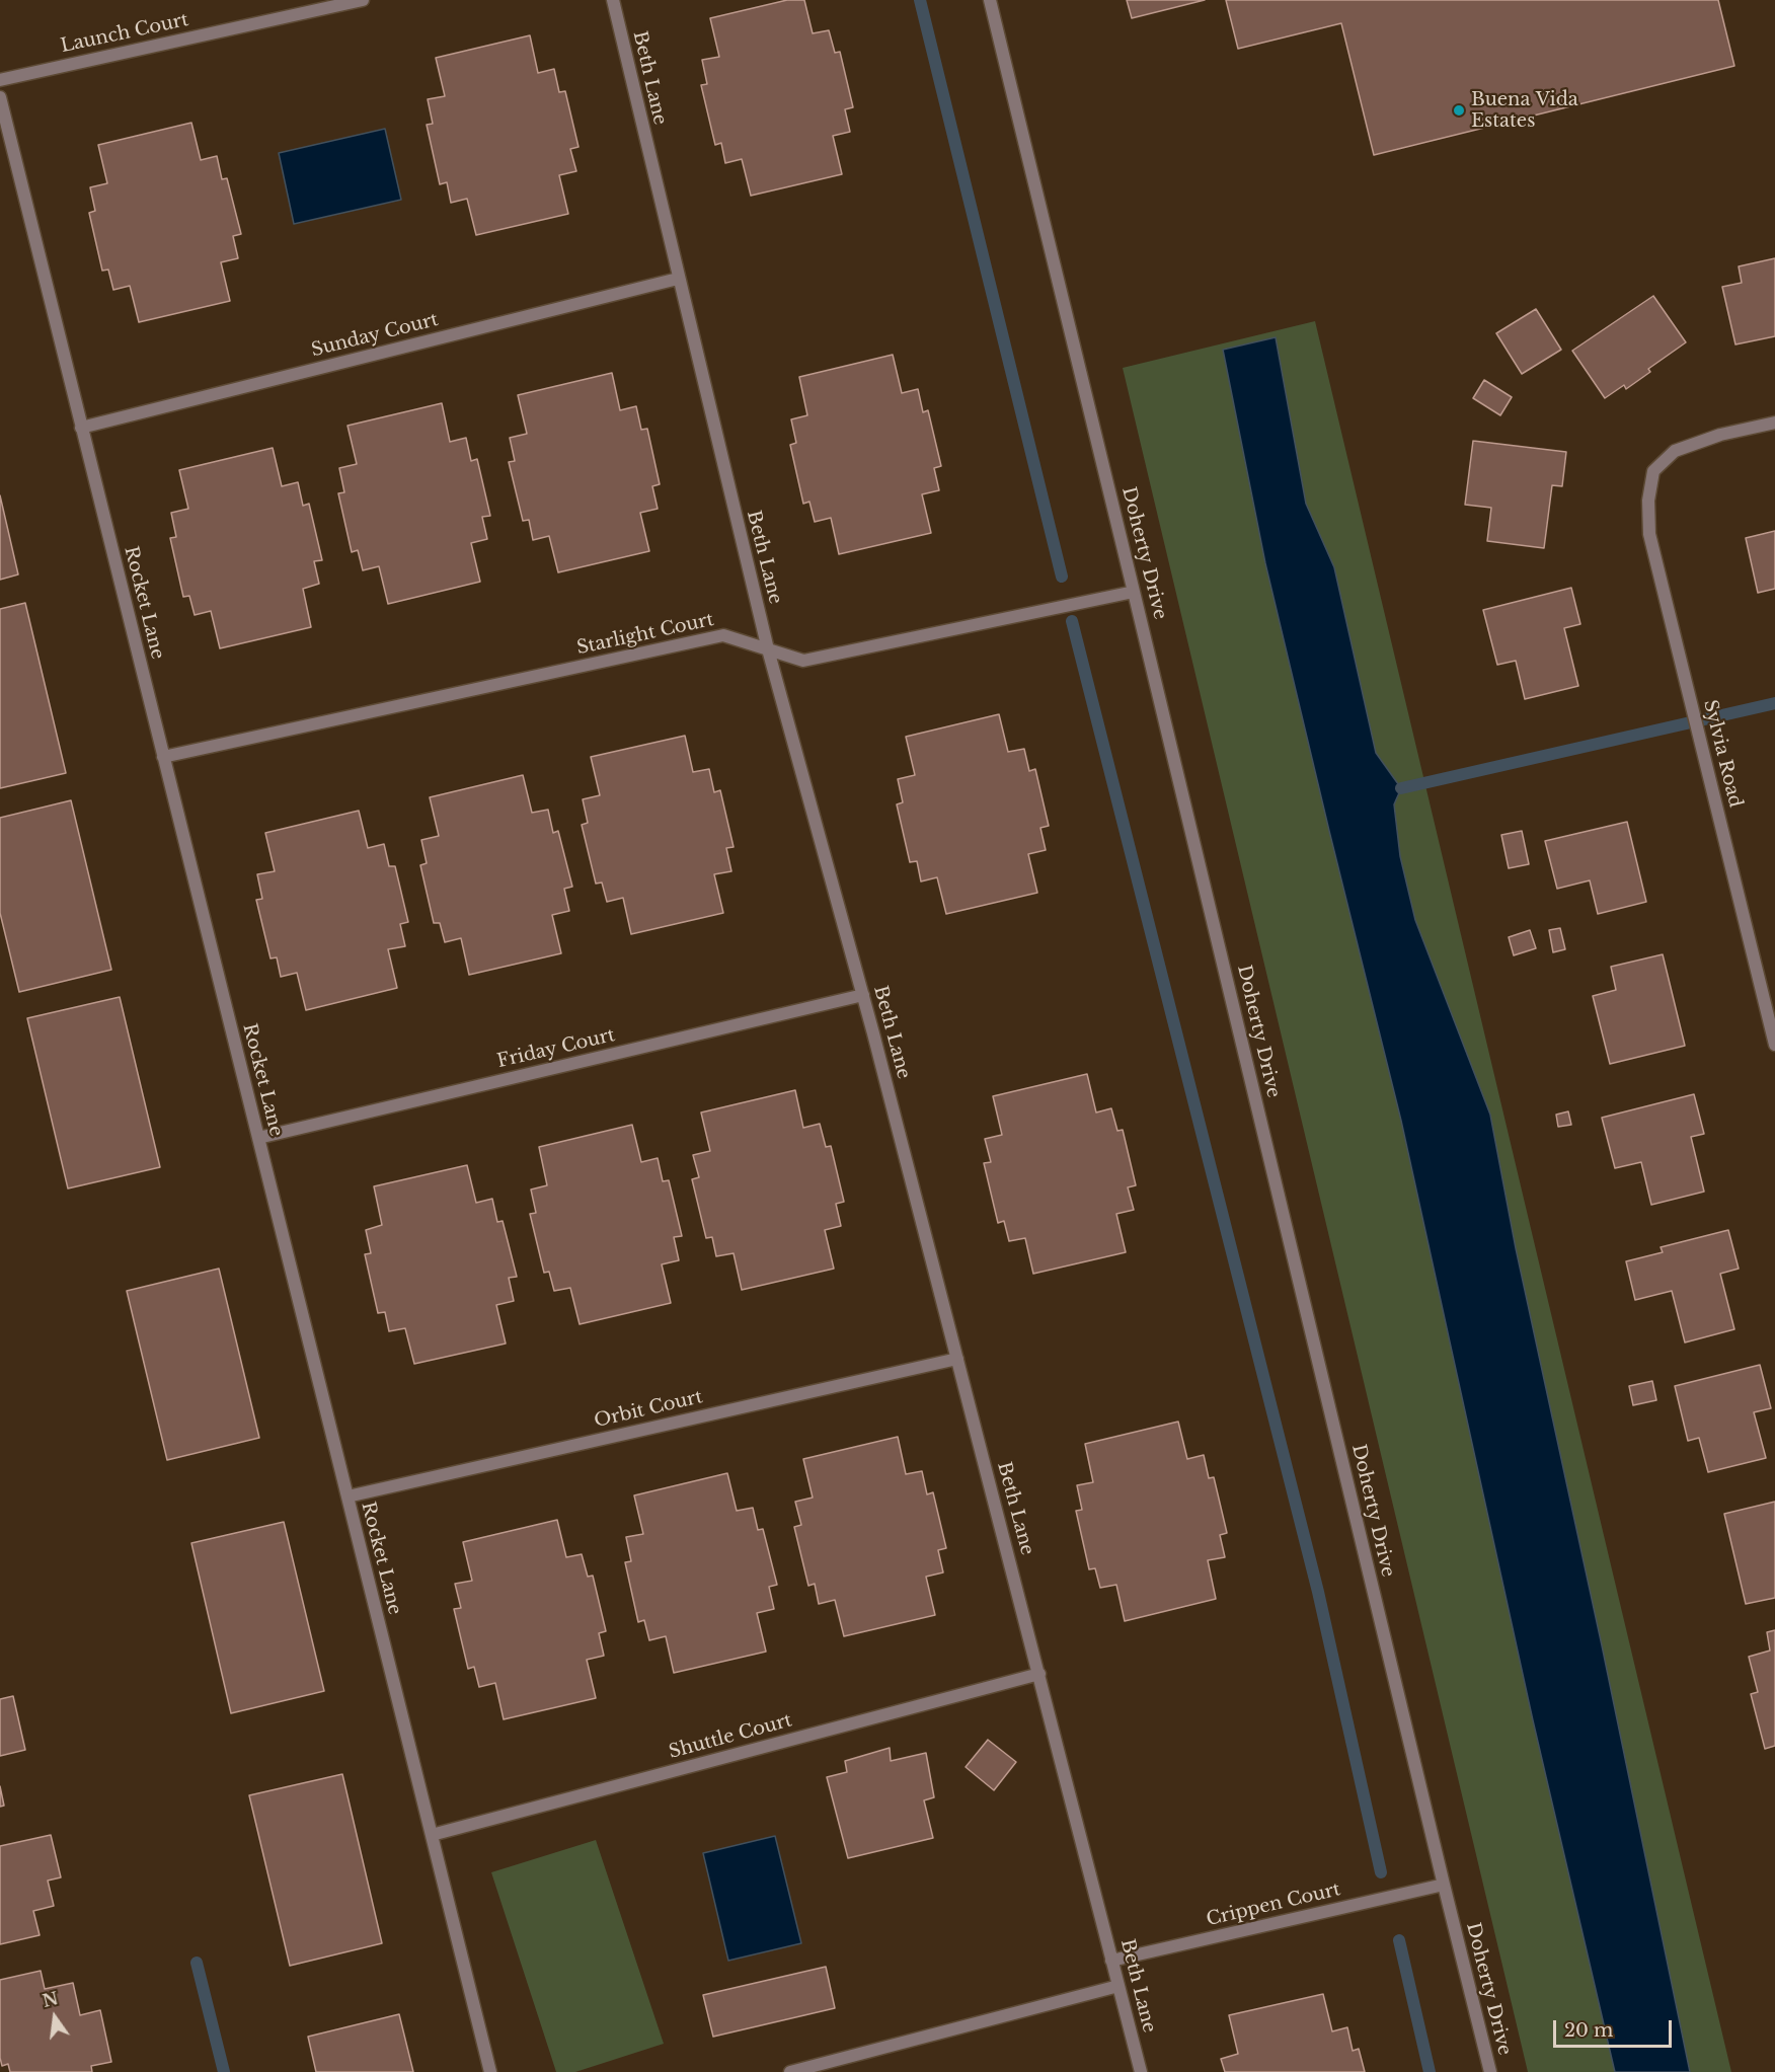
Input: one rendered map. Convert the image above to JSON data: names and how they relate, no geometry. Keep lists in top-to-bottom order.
{
  "streets": {
    "street": [
      "Launch Court",
      "Beth Lane",
      "Sunday Court",
      "Doherty Drive",
      "Rocket Lane",
      "Starlight Court",
      "Sylvia Road",
      "Friday Court",
      "Orbit Court",
      "Shuttle Court",
      "Crippen Court"
    ]
  },
  "crossings": [
    ["Beth Lane", "Sunday Court"],
    ["Beth Lane", "Starlight Court"],
    ["Beth Lane", "Friday Court"],
    ["Beth Lane", "Orbit Court"],
    ["Beth Lane", "Shuttle Court"],
    ["Beth Lane", "Crippen Court"],
    ["Sunday Court", "Rocket Lane"],
    ["Doherty Drive", "Starlight Court"],
    ["Doherty Drive", "Crippen Court"],
    ["Rocket Lane", "Starlight Court"],
    ["Rocket Lane", "Friday Court"],
    ["Rocket Lane", "Orbit Court"],
    ["Rocket Lane", "Shuttle Court"]
  ],
  "places": ["Buena Vida Estates"],
  "scale_bar": "20 m",
  "north": "top"
}
